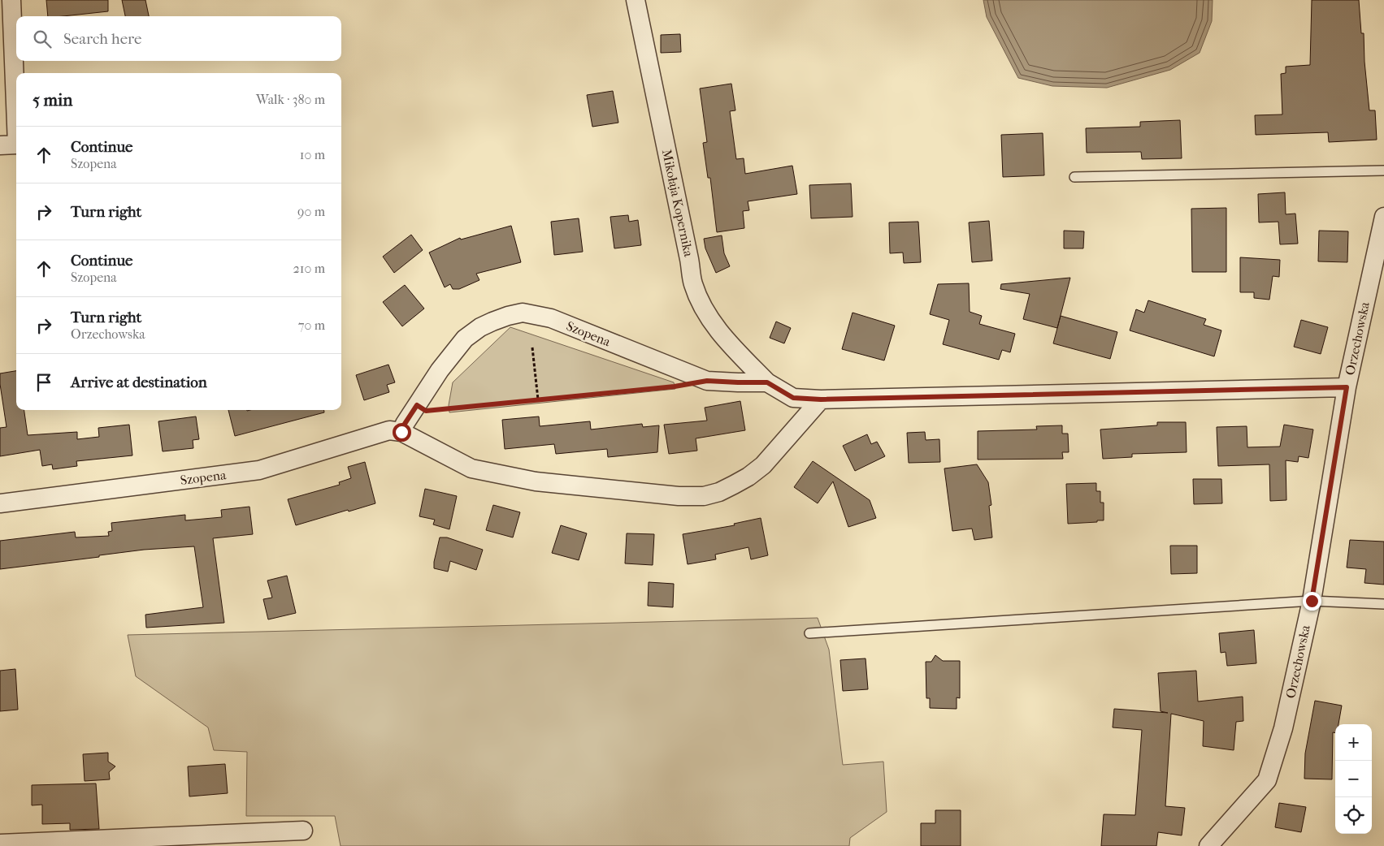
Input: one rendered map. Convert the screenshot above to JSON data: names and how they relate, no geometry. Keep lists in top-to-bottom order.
{
  "streets": {
    "street": ["Mikołaja Kopernika", "Szopena", "Orzechowska"]
  },
  "crossings": [
    ["Mikołaja Kopernika", "Szopena"]
  ],
  "page": {
    "search": "Search here",
    "heading": ["5 min", "Walk · 380 m"],
    "list": [
      ["Continue", "Szopena", "10 m"],
      ["Turn right", "90 m"],
      ["Continue", "Szopena", "210 m"],
      ["Turn right", "Orzechowska", "70 m"],
      "Arrive at destination"
    ],
    "map_buttons": ["+", "−"]
  }
}
